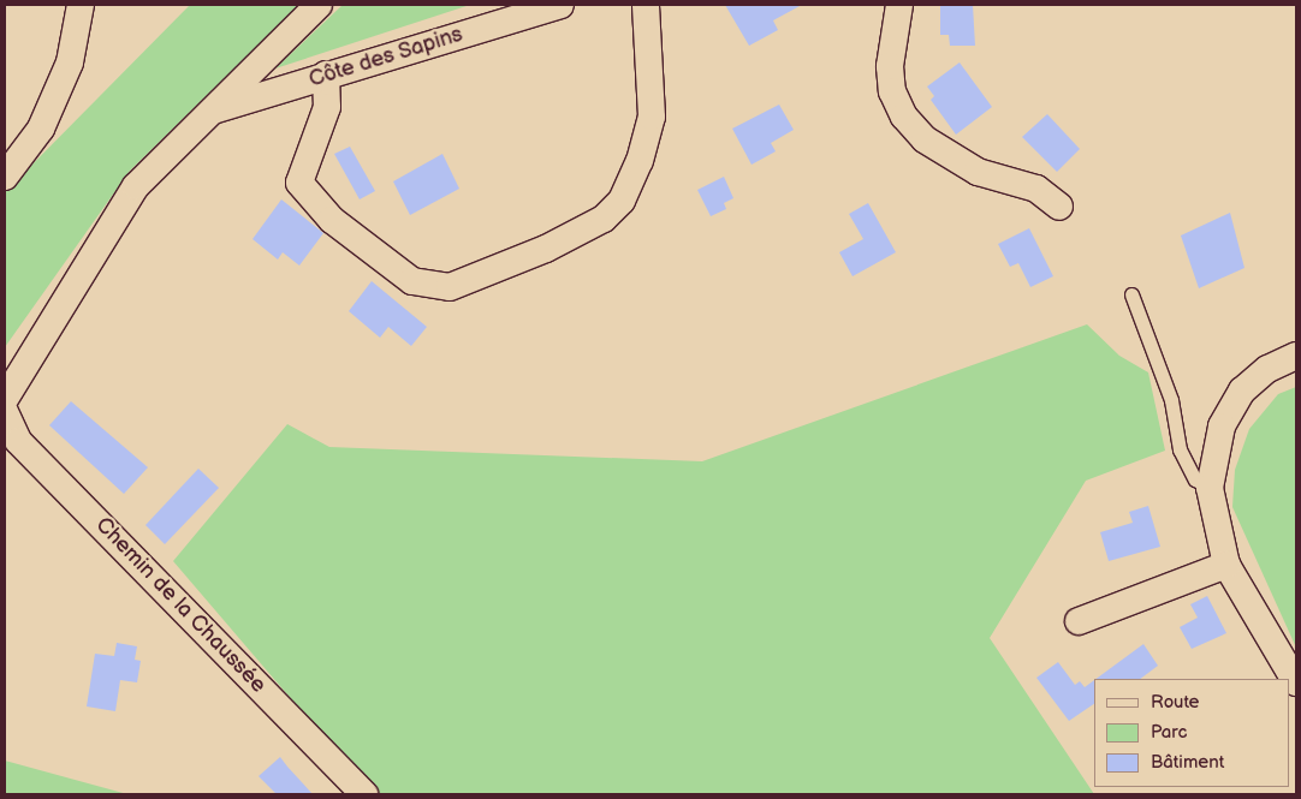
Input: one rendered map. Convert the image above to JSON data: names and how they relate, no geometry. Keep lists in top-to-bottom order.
{
  "streets": {
    "street": ["Côte des Sapins", "Chemin de la Chaussée"]
  },
  "legend": ["Route", "Parc", "Bâtiment"]
}
